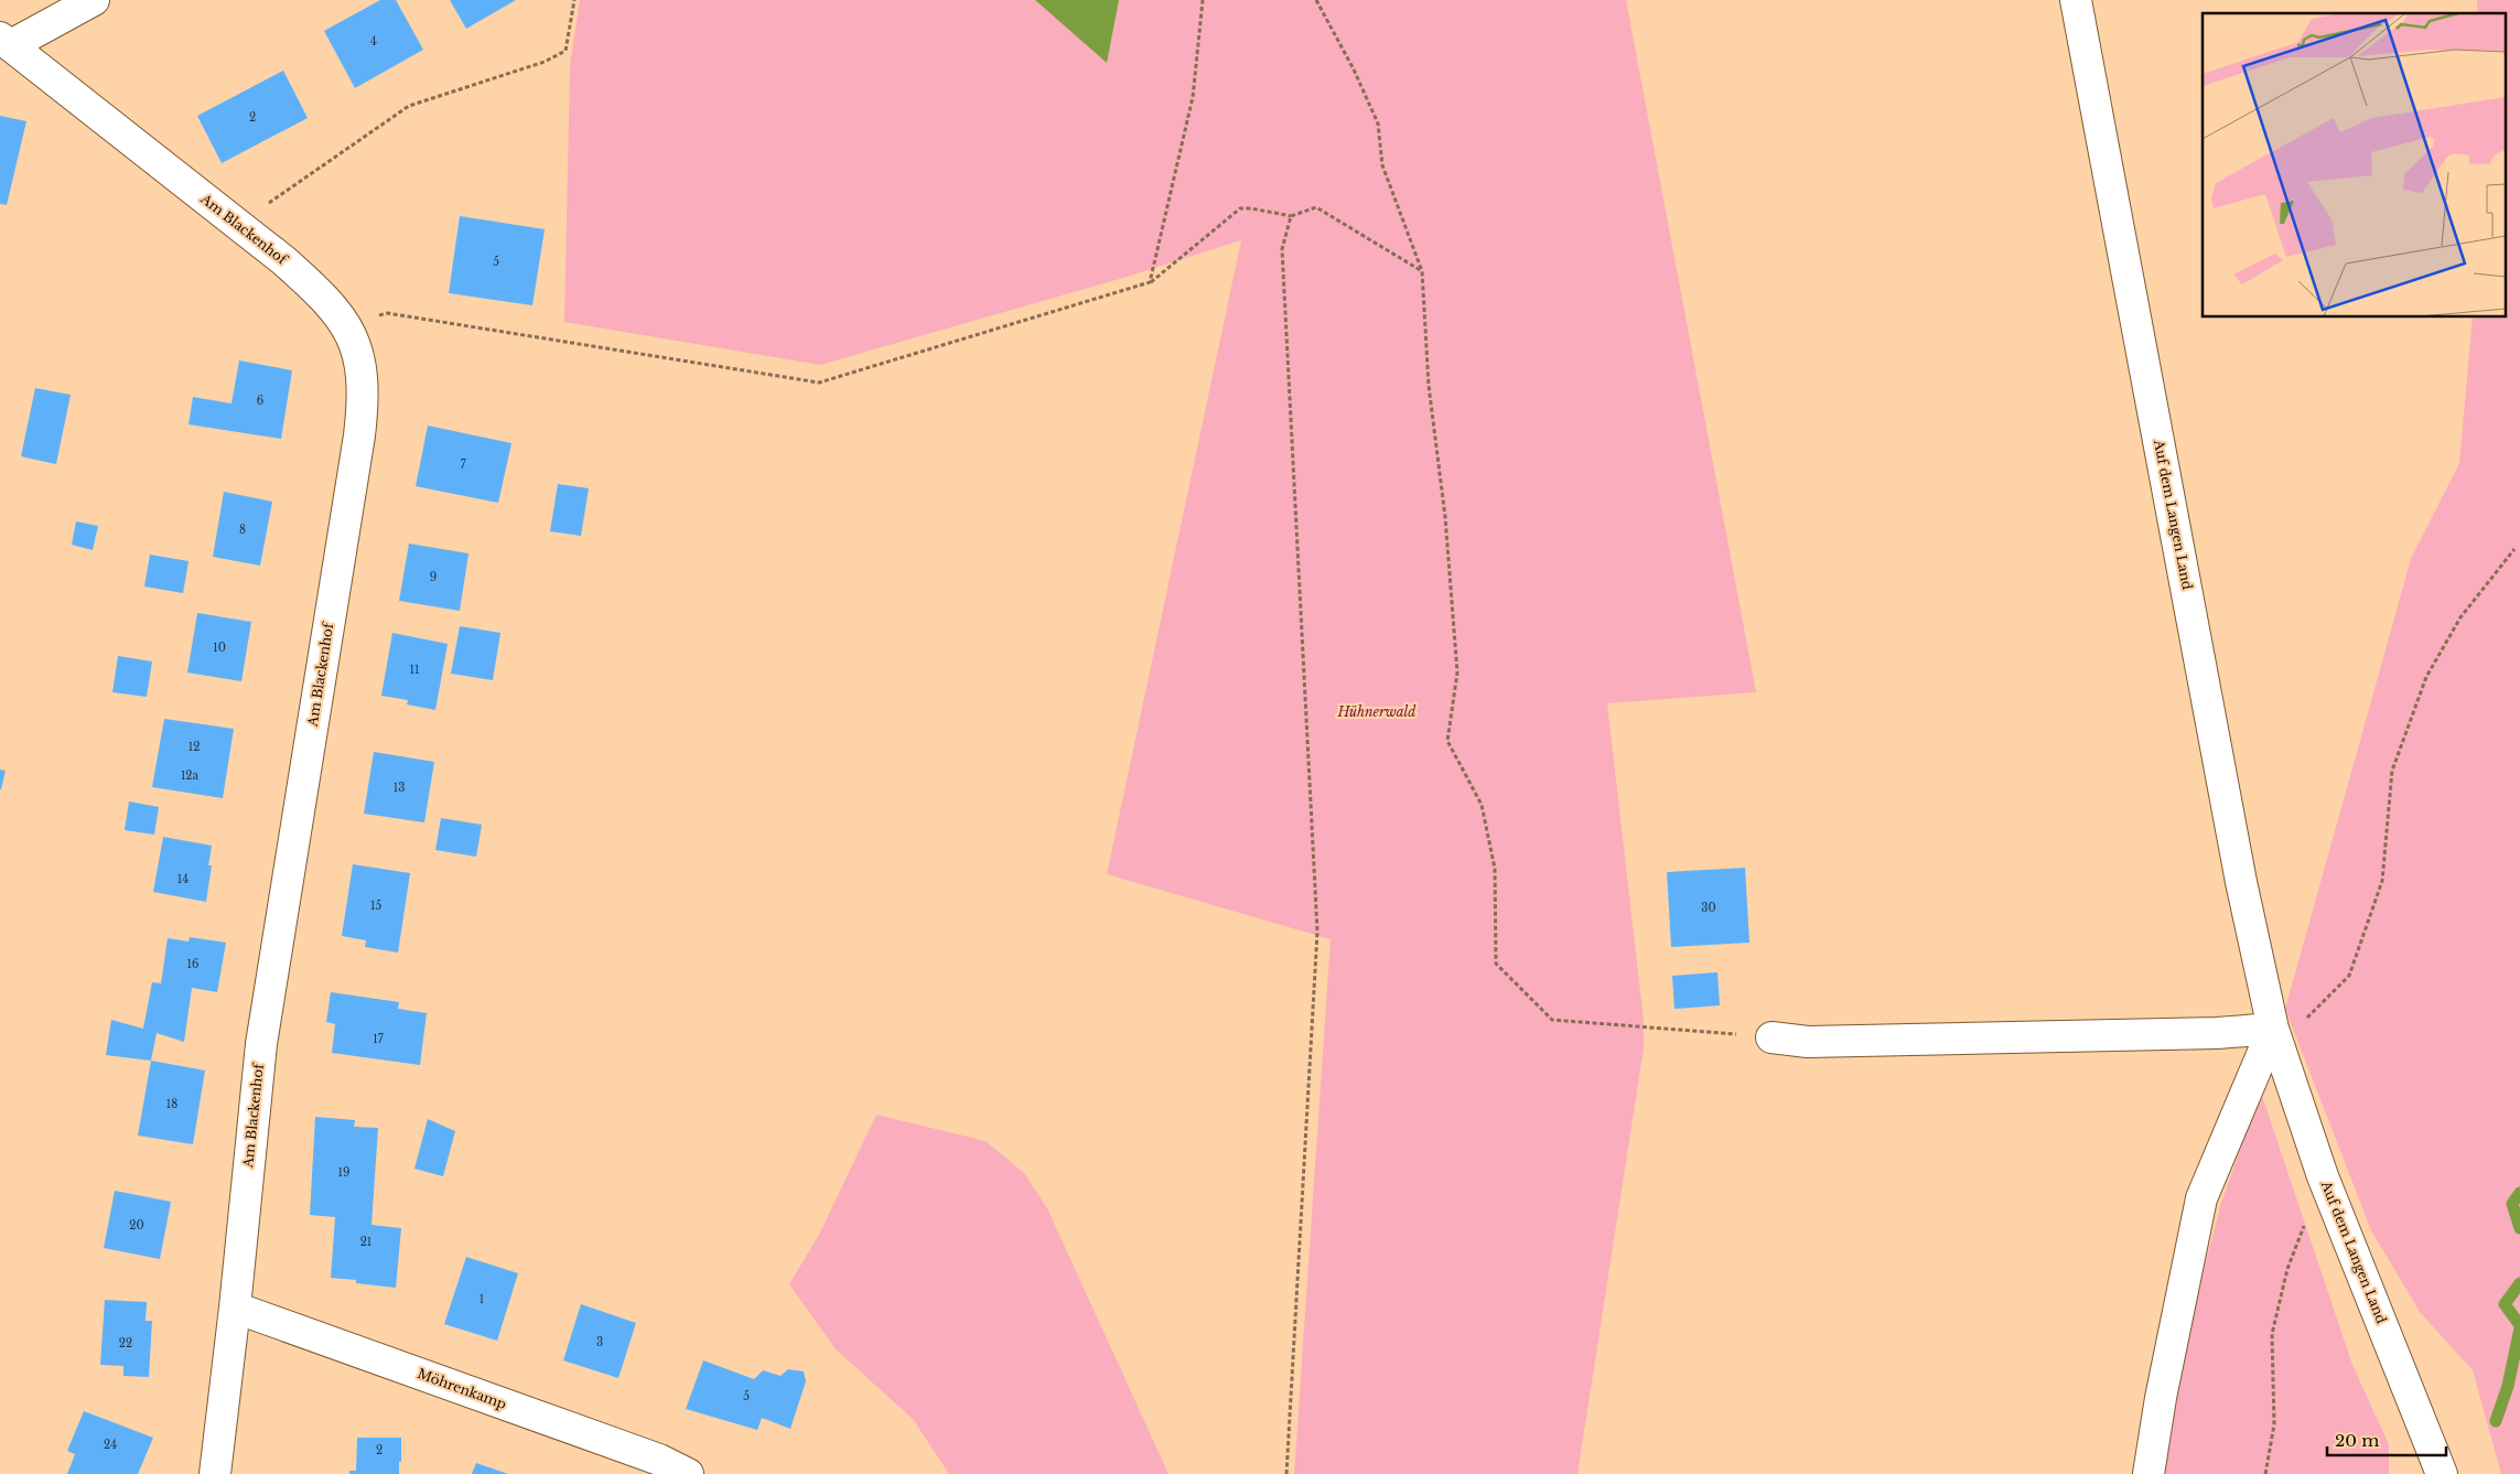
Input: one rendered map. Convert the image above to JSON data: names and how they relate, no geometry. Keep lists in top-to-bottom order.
{
  "streets": {
    "street": ["Am Blackenhof", "Auf dem Langen Land", "Möhrenkamp"]
  },
  "crossings": [
    ["Am Blackenhof", "Möhrenkamp"]
  ],
  "parks": ["Hühnerwald"],
  "house_numbers": [
    "4",
    "2",
    "5",
    "6",
    "7",
    "8",
    "9",
    "10",
    "11",
    "12",
    "12a",
    "13",
    "14",
    "15",
    "30",
    "16",
    "17",
    "18",
    "19",
    "20",
    "21",
    "1",
    "3",
    "22",
    "5",
    "24",
    "2"
  ],
  "scale_bar": "20 m"
}
